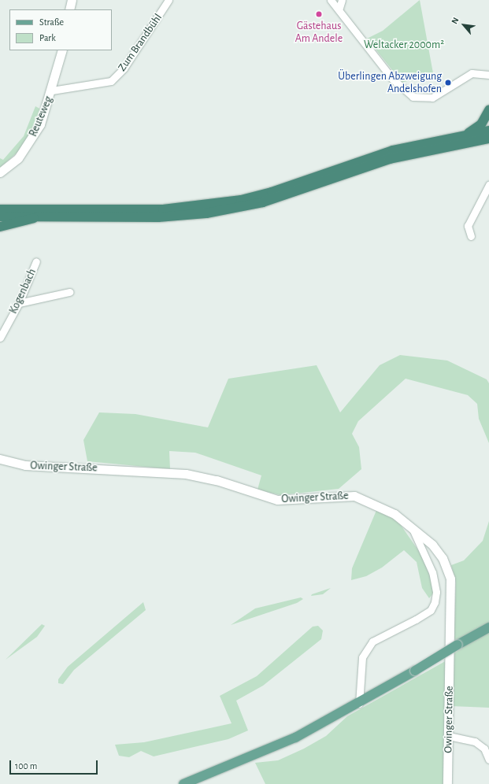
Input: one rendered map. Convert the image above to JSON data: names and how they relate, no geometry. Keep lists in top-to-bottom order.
{
  "streets": {
    "street": [
      "Zum Brandbühl",
      "Reuteweg",
      "Kogenbach",
      "Owinger Straße"
    ]
  },
  "crossings": [
    ["Zum Brandbühl", "Reuteweg"]
  ],
  "parks": ["Weltacker 2000m²"],
  "places": ["Gästehaus Am Andele", "Überlingen Abzweigung Andelshofen"],
  "legend": ["Straße", "Park"],
  "scale_bar": "100 m",
  "north": "top left"
}
